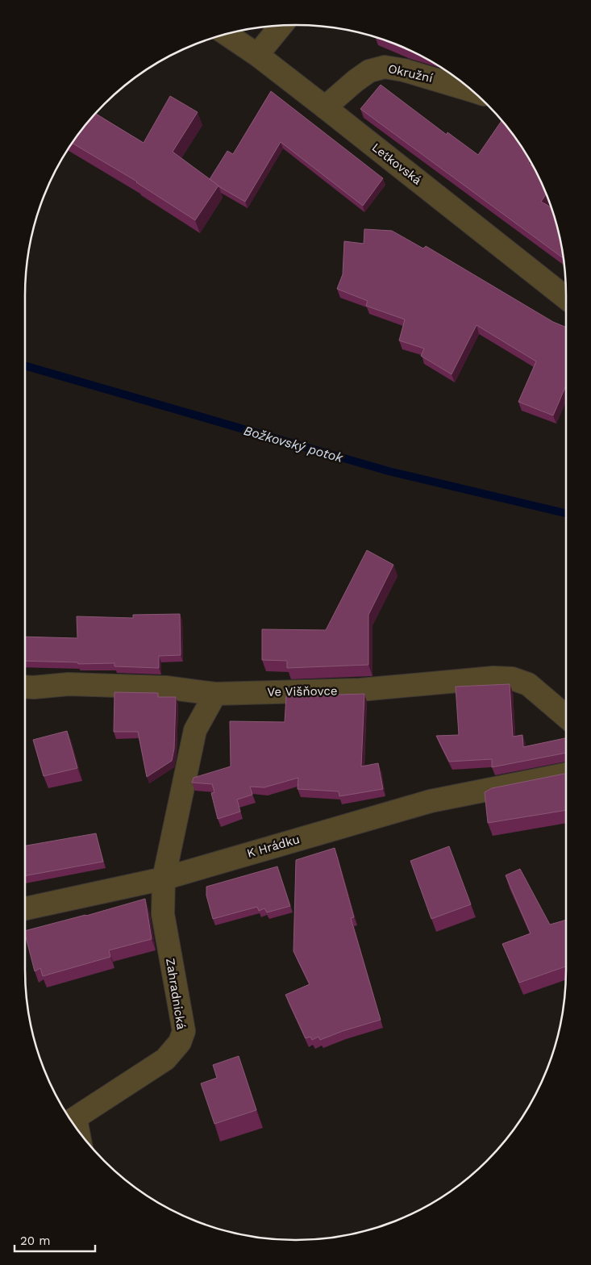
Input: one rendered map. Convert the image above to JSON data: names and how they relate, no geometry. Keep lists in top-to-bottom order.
{
  "streets": {
    "street": [
      "Okružní",
      "Letkovská",
      "Ve Višňovce",
      "K Hrádku",
      "Zahradnická"
    ]
  },
  "crossings": [
    ["Okružní", "Letkovská"],
    ["K Hrádku", "Zahradnická"]
  ],
  "water": ["Božkovský potok"],
  "scale_bar": "20 m"
}
